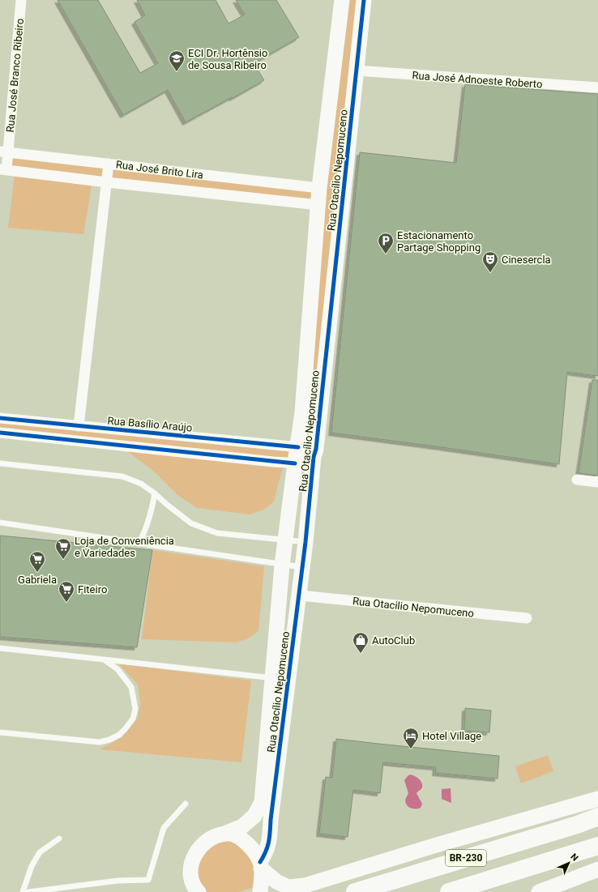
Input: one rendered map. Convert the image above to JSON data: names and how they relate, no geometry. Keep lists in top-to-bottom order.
{
  "streets": {
    "highway": ["BR-230"],
    "street": [
      "Rua José Branco Ribeiro",
      "Rua José Adnoeste Roberto",
      "Rua José Brito Lira",
      "Rua Otacílio Nepomuceno",
      "Rua Basílio Araújo",
      "Rua Otacilio Nepomuceno"
    ]
  },
  "crossings": [
    ["Rua José Branco Ribeiro", "Rua José Brito Lira"],
    ["Rua José Adnoeste Roberto", "Rua Otacílio Nepomuceno"],
    ["Rua José Brito Lira", "Rua Otacílio Nepomuceno"],
    ["Rua Otacílio Nepomuceno", "Rua Basílio Araújo"],
    ["Rua Otacílio Nepomuceno", "Rua Otacilio Nepomuceno"]
  ],
  "places": {
    "school or university": ["ECI Dr. Hortênsio de Sousa Ribeiro"],
    "parking": ["Estacionamento Partage Shopping"],
    "theatre": ["Cinesercla"],
    "supermarket": ["Loja de Conveniência e Variedades", "Gabriela", "Fiteiro"],
    "shop": ["AutoClub"],
    "hotel": ["Hotel Village"]
  },
  "north": "top right"
}
